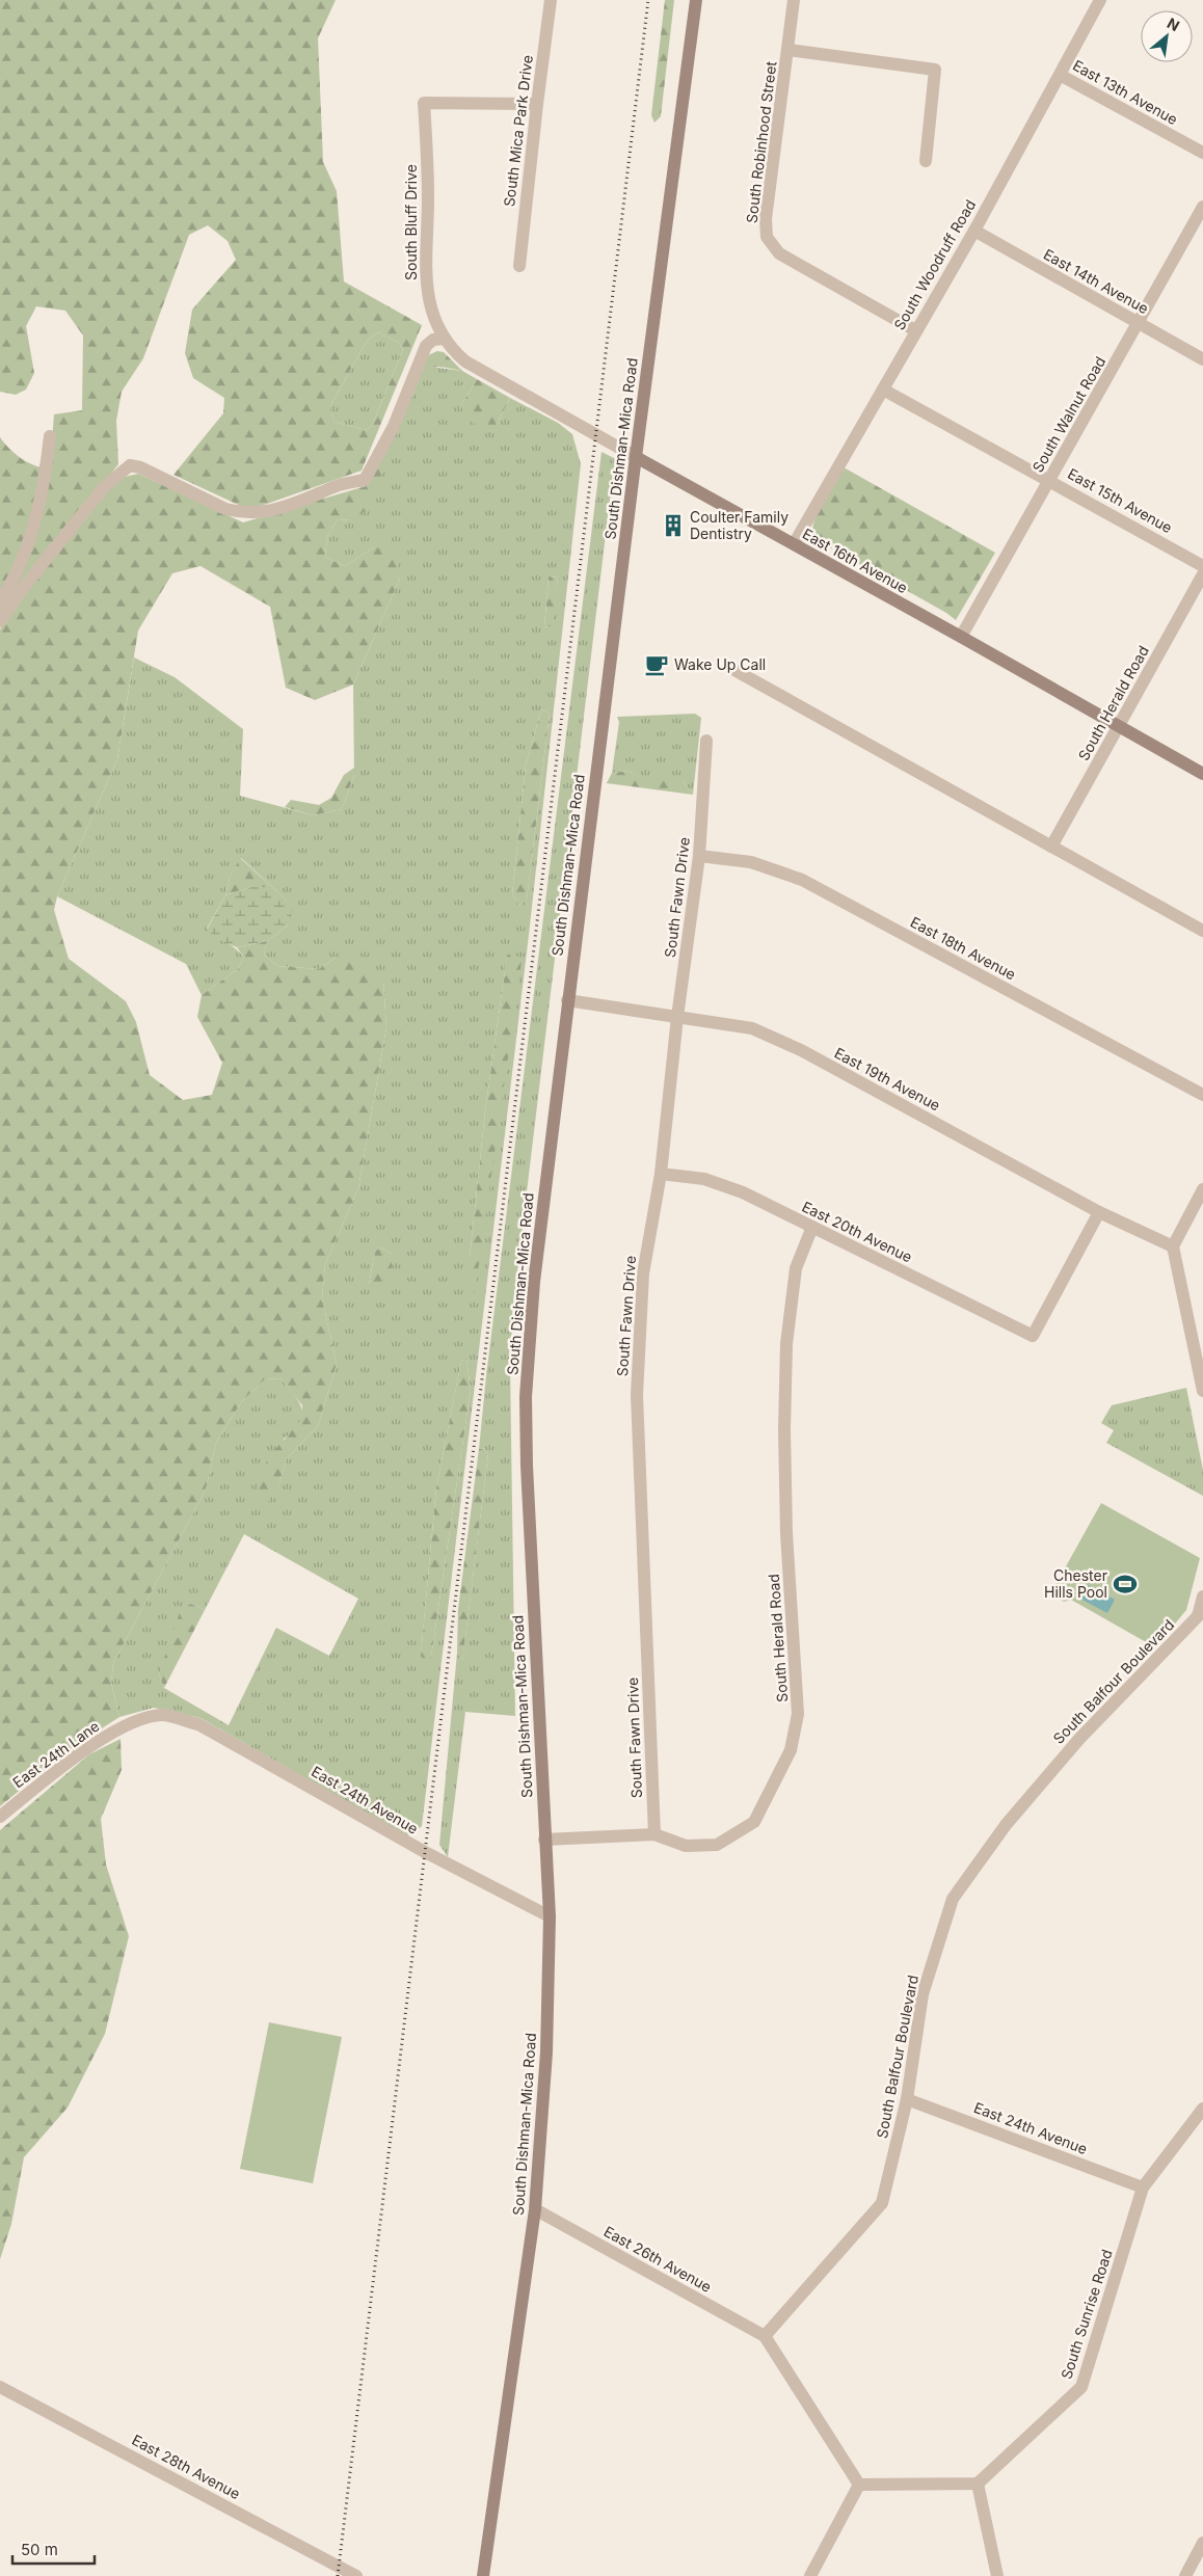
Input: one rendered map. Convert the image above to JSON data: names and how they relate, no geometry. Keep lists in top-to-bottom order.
{
  "streets": {
    "main road": ["South Dishman-Mica Road", "East 16th Avenue"],
    "street": [
      "East 13th Avenue",
      "South Mica Park Drive",
      "South Robinhood Street",
      "South Bluff Drive",
      "South Woodruff Road",
      "East 14th Avenue",
      "South Walnut Road",
      "East 15th Avenue",
      "South Herald Road",
      "South Fawn Drive",
      "East 18th Avenue",
      "East 19th Avenue",
      "East 20th Avenue",
      "South Balfour Boulevard",
      "East 24th Lane",
      "East 24th Avenue",
      "East 26th Avenue",
      "South Sunrise Road",
      "East 28th Avenue"
    ]
  },
  "crossings": [
    ["East 13th Avenue", "South Woodruff Road"],
    ["South Mica Park Drive", "South Bluff Drive"],
    ["South Robinhood Street", "South Woodruff Road"],
    ["South Bluff Drive", "East 16th Avenue"],
    ["South Woodruff Road", "East 14th Avenue"],
    ["South Woodruff Road", "East 15th Avenue"],
    ["South Woodruff Road", "East 16th Avenue"],
    ["East 14th Avenue", "South Walnut Road"],
    ["South Walnut Road", "East 15th Avenue"],
    ["South Walnut Road", "East 16th Avenue"],
    ["South Dishman-Mica Road", "East 16th Avenue"],
    ["South Dishman-Mica Road", "South Herald Road"],
    ["South Dishman-Mica Road", "East 19th Avenue"],
    ["South Dishman-Mica Road", "East 24th Avenue"],
    ["South Dishman-Mica Road", "East 26th Avenue"],
    ["East 16th Avenue", "South Herald Road"],
    ["South Herald Road", "South Fawn Drive"],
    ["South Herald Road", "East 20th Avenue"],
    ["South Fawn Drive", "East 18th Avenue"],
    ["South Fawn Drive", "East 19th Avenue"],
    ["South Fawn Drive", "East 20th Avenue"],
    ["East 19th Avenue", "East 20th Avenue"],
    ["South Balfour Boulevard", "East 24th Avenue"],
    ["South Balfour Boulevard", "East 26th Avenue"],
    ["East 24th Lane", "East 24th Avenue"],
    ["East 24th Avenue", "South Sunrise Road"]
  ],
  "places": {
    "building": ["Coulter Family Dentistry"],
    "cafe": ["Wake Up Call"],
    "sports": ["Chester Hills Pool"]
  },
  "scale_bar": "50 m",
  "north": "top right"
}
